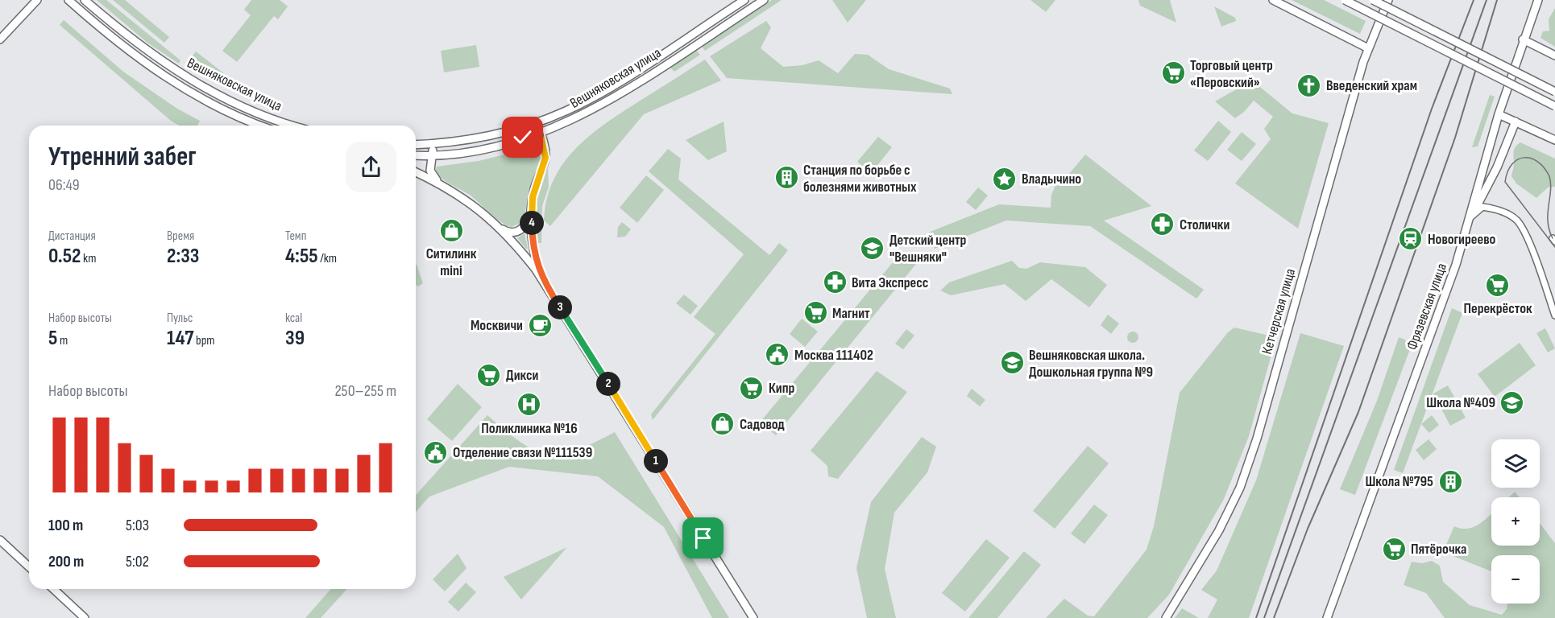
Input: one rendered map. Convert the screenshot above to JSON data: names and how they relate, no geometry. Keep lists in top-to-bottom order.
{
  "streets": {
    "main road": ["Вешняковская улица", "Фрязевская улица", "Кетчерская улица"]
  },
  "places": {
    "supermarket": [
      "Торговый центр «Перовский»",
      "Перекрёсток",
      "Магнит",
      "Дикси",
      "Кипр",
      "Пятёрочка"
    ],
    "church": ["Введенский храм"],
    "building": ["Станция по борьбе с болезнями животных", "Школа №795"],
    "place": ["Владычино"],
    "pharmacy": ["Столички", "Вита Экспресс"],
    "shop": ["Ситилинк mini", "Садовод"],
    "station": ["Новогиреево"],
    "school or university": ["Детский центр \"Вешняки\"", "Вешняковская школа. Дошкольная группа №9", "Школа №409"],
    "cafe": ["Москвичи"],
    "public building": ["Москва 111402", "Отделение связи №111539"],
    "hospital": ["Поликлиника №16"]
  },
  "page": {
    "heading": ["Утренний забег", "06:49"],
    "stats": [
      ["Дистанция", "0.52 km"],
      ["Время", "2:33"],
      ["Темп", "4:55 /km"],
      ["Набор высоты", "5 m"],
      ["Пульс", "147 bpm"],
      ["kcal", "39"]
    ],
    "pins": [
      "4",
      "3",
      "2",
      "1"
    ],
    "chart": ["Набор высоты", "250–255 m"],
    "map_buttons": ["+", "−"],
    "list": [
      {
        "name": "100 m",
        "note": "5:03"
      },
      {
        "name": "200 m",
        "note": "5:02"
      }
    ]
  }
}
